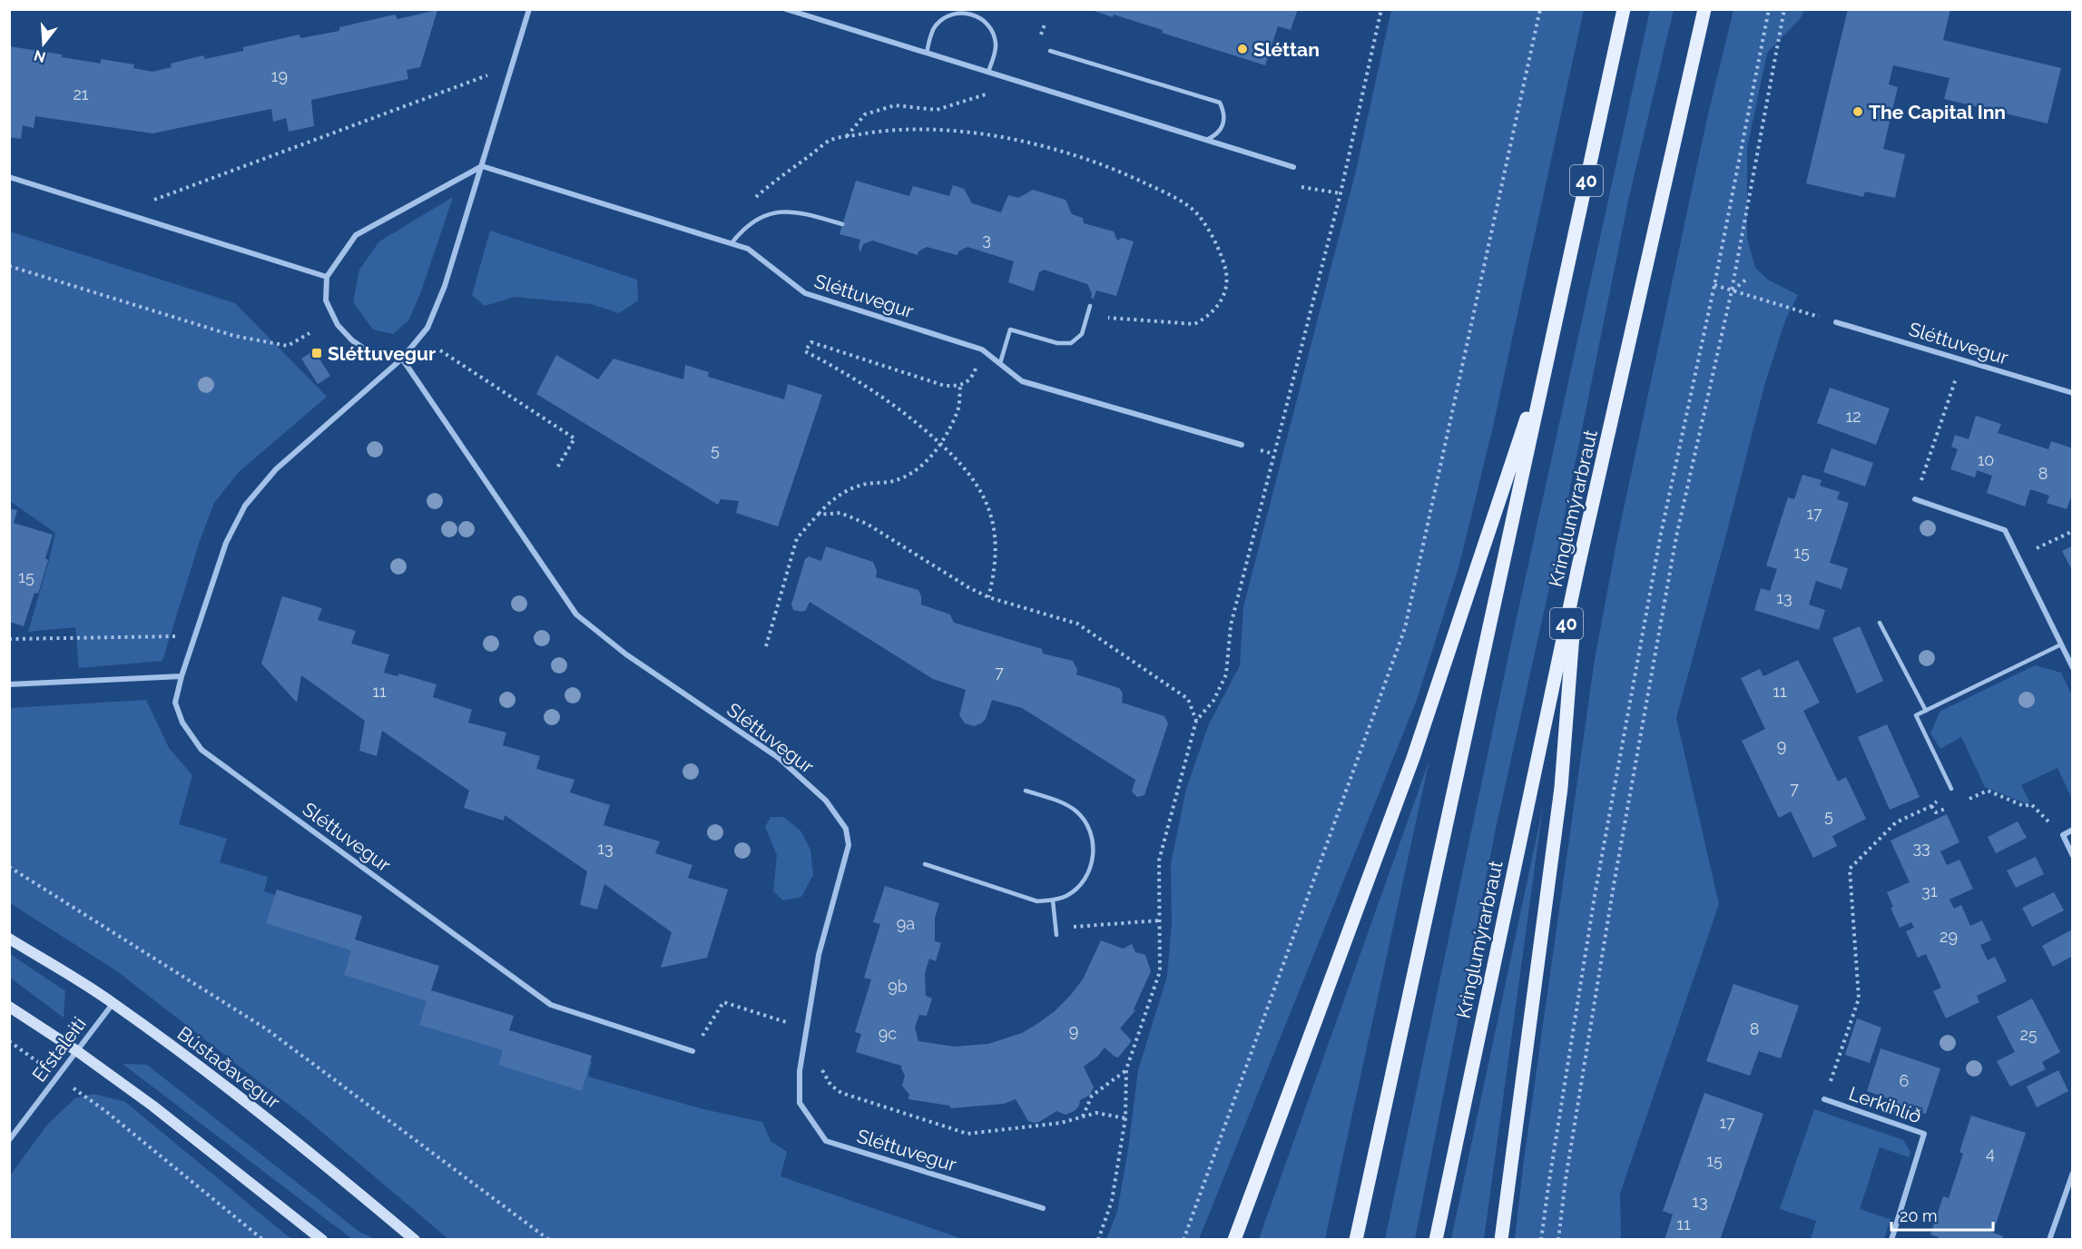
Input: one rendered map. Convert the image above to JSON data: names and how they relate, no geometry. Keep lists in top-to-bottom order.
{
  "streets": {
    "main road": ["40", "Kringlumýrarbraut", "Bústaðavegur"],
    "street": ["Sléttuvegur", "Efstaleiti", "Lerkihlíð"]
  },
  "crossings": [
    ["Efstaleiti", "Bústaðavegur"]
  ],
  "places": {
    "other": ["Sléttan", "The Capital Inn"],
    "transit": ["Sléttuvegur"]
  },
  "house_numbers": [
    "19",
    "21",
    "3",
    "12",
    "5",
    "10",
    "8",
    "17",
    "15",
    "15",
    "13",
    "7",
    "11",
    "11",
    "9",
    "7",
    "5",
    "33",
    "13",
    "31",
    "9a",
    "29",
    "9b",
    "8",
    "9",
    "9c",
    "25",
    "6",
    "17",
    "4",
    "15",
    "13",
    "11"
  ],
  "scale_bar": "20 m",
  "north": "bottom"
}
